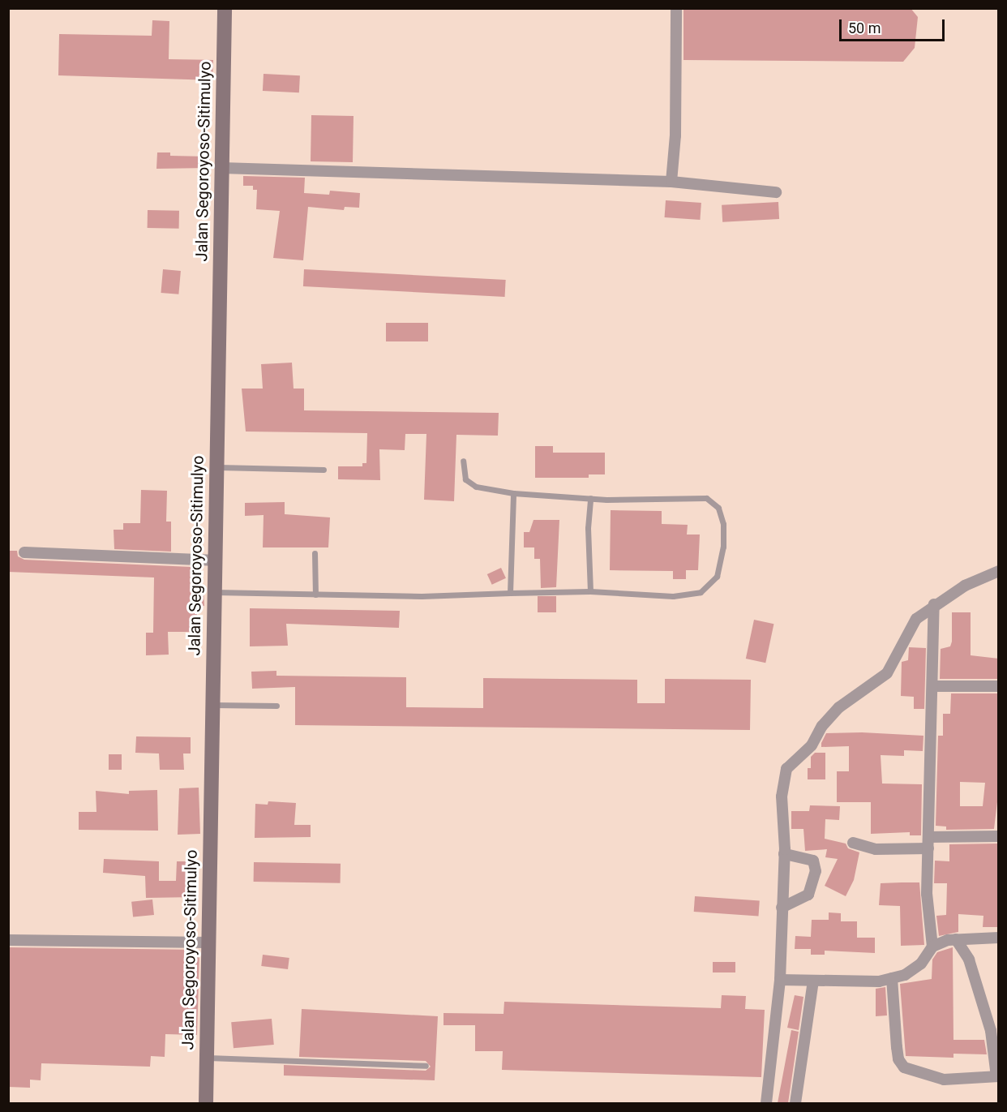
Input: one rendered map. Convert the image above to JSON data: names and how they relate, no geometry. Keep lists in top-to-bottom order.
{
  "streets": {
    "main road": ["Jalan Segoroyoso-Sitimulyo"]
  },
  "scale_bar": "50 m"
}
